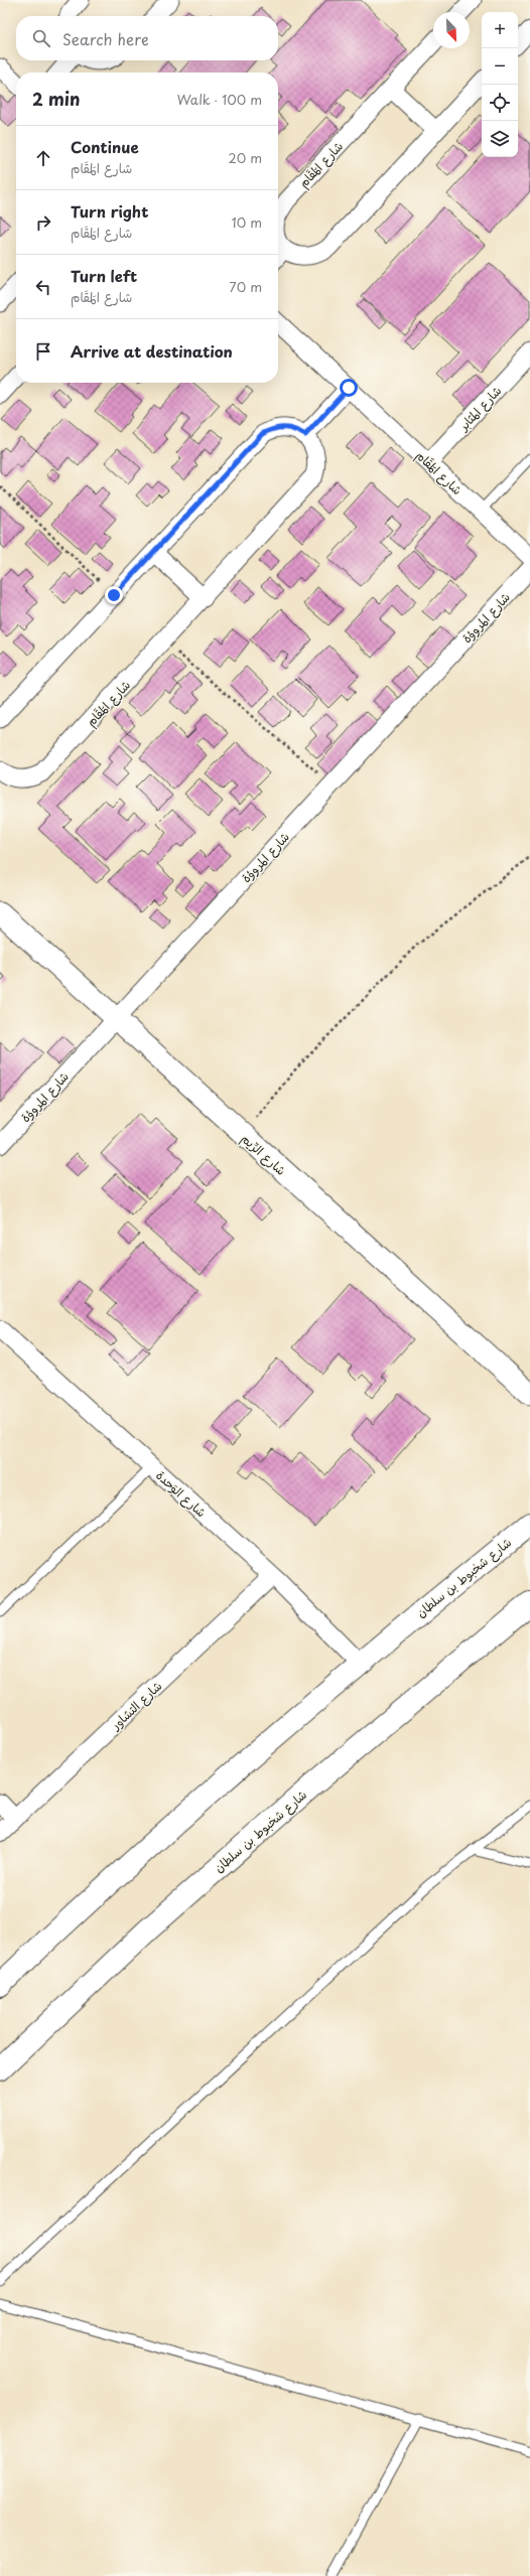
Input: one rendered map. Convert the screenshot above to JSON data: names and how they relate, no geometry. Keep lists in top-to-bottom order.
{
  "streets": {
    "main road": ["شارع شخبوط بن سلطان"],
    "street": [
      "شارع المَقَام",
      "شارع المثابر",
      "شارع المروؤة",
      "شارع الرِّيم",
      "شارع الوَحدة",
      "شارع التشاور"
    ]
  },
  "crossings": [
    ["شارع المَقَام", "شارع المثابر"],
    ["شارع المروؤة", "شارع الرِّيم"],
    ["شارع الوَحدة", "شارع شخبوط بن سلطان"],
    ["شارع الوَحدة", "شارع التشاور"]
  ],
  "north": "bottom right",
  "page": {
    "map_buttons": ["+", "−"],
    "search": "Search here",
    "heading": ["2 min", "Walk · 100 m"],
    "list": [
      ["Continue", "شارع المَقَام", "20 m"],
      ["Turn right", "شارع المَقَام", "10 m"],
      ["Turn left", "شارع المَقَام", "70 m"],
      "Arrive at destination"
    ]
  }
}
